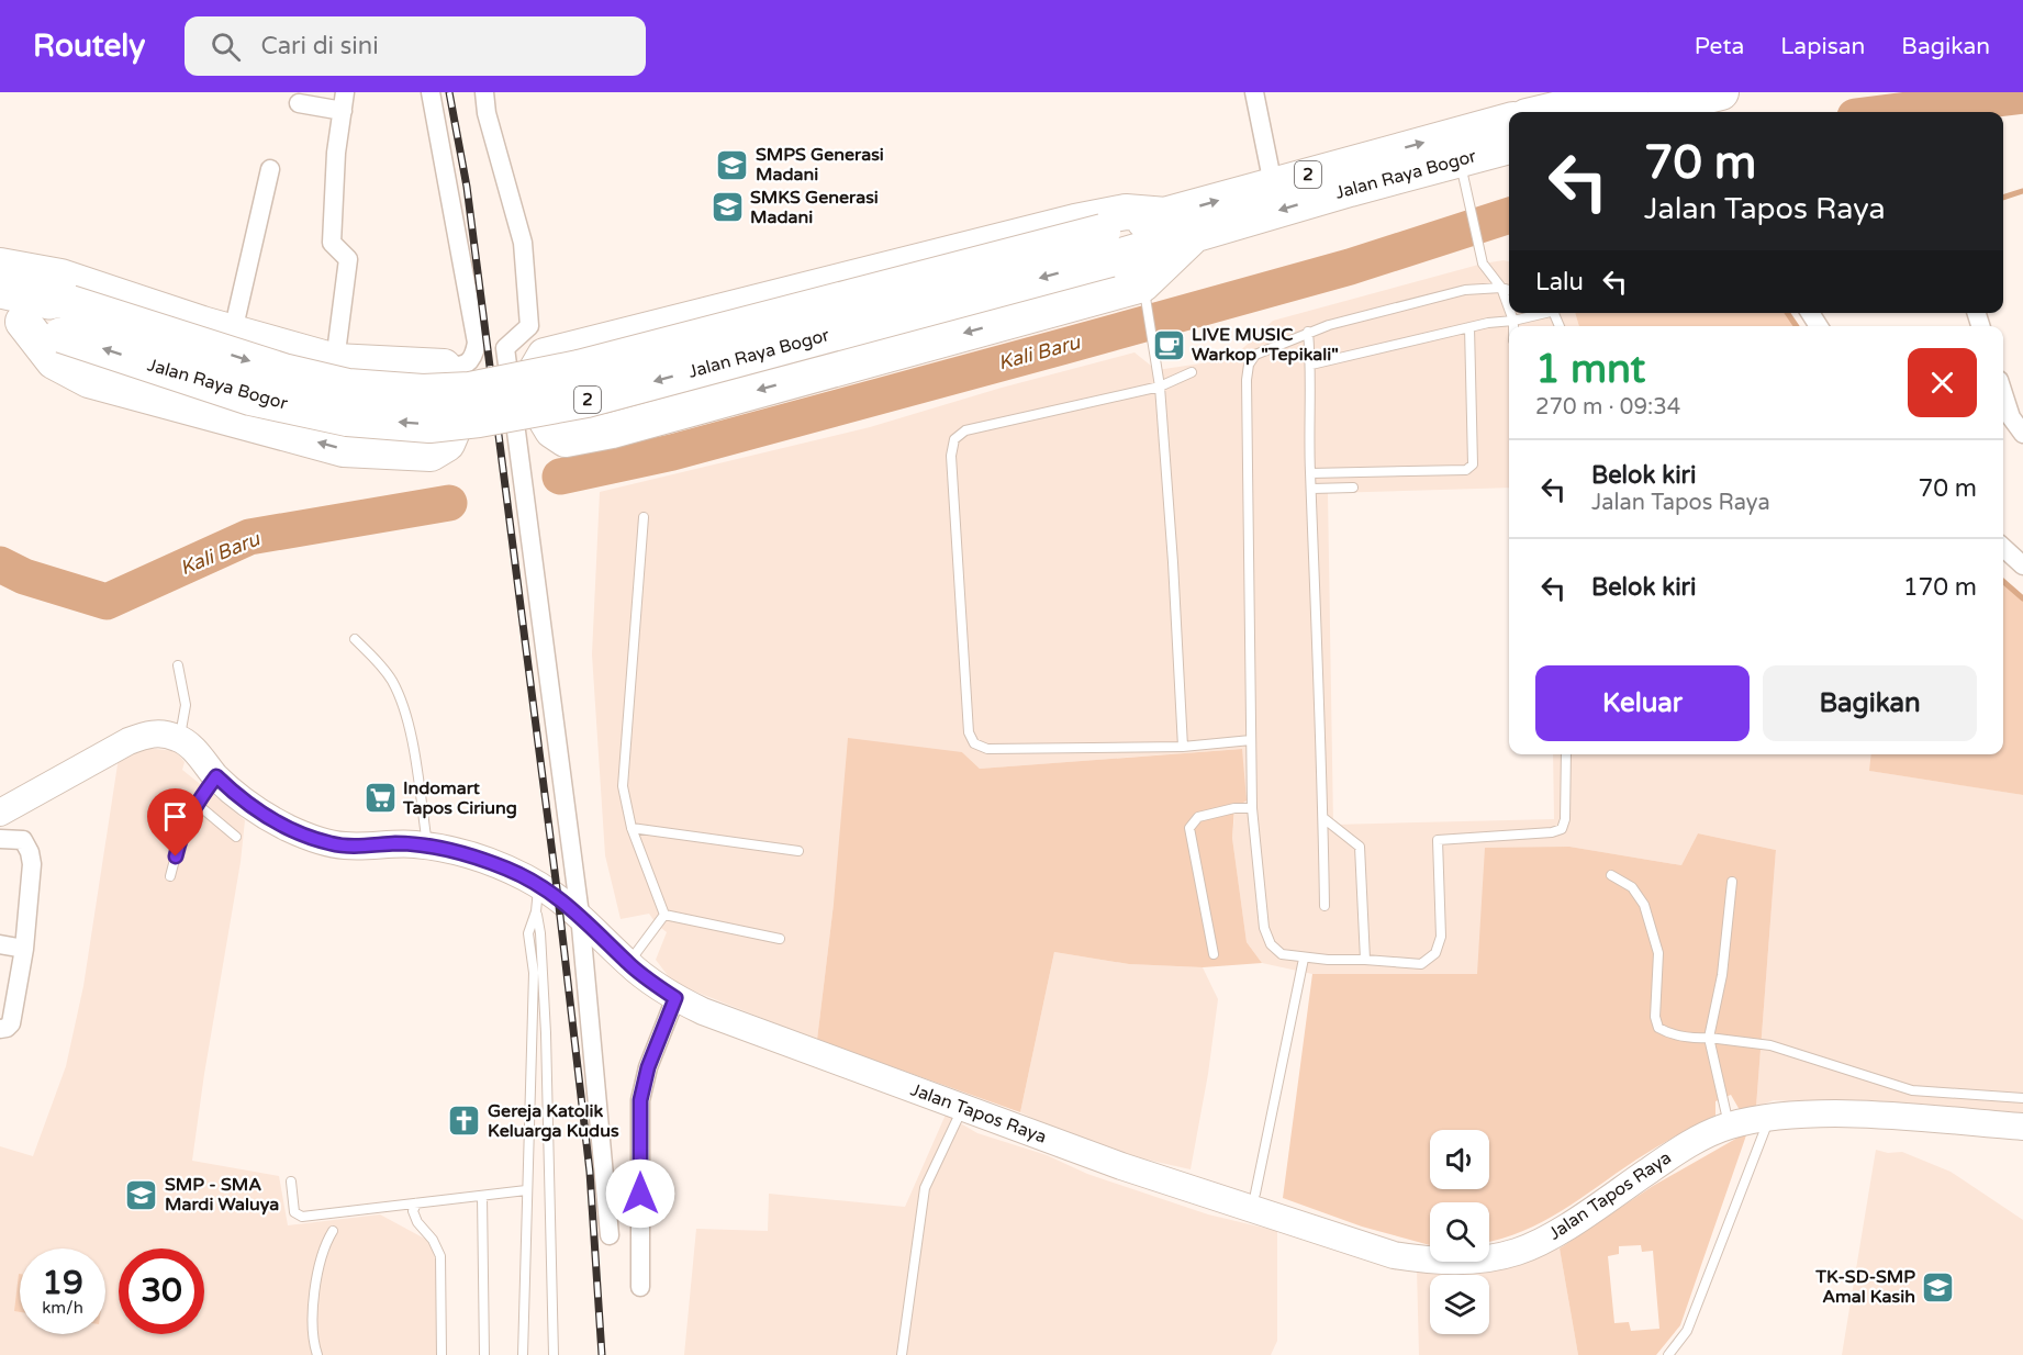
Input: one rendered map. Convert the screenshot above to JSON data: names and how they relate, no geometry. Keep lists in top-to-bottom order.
{
  "streets": {
    "highway": ["2", "Jalan Raya Bogor"],
    "main road": ["Jalan Tapos Raya"]
  },
  "water": ["Kali Baru"],
  "places": {
    "school or university": [
      "SMPS Generasi Madani",
      "SMKS Generasi Madani",
      "SMP - SMA Mardi Waluya",
      "TK-SD-SMP Amal Kasih"
    ],
    "cafe": ["LIVE MUSIC Warkop \"Tepikali\""],
    "supermarket": ["Indomart Tapos Ciriung"],
    "church": ["Gereja Katolik Keluarga Kudus"]
  },
  "page": {
    "header": "Routely",
    "search": "Cari di sini",
    "nav": ["Peta", "Lapisan", "Bagikan"],
    "turn": ["70 m", "Jalan Tapos Raya"],
    "then": "Lalu",
    "heading": ["1 mnt", "270 m · 09:34"],
    "list": [
      {
        "name": "Belok kiri",
        "note": "Jalan Tapos Raya",
        "value": "70 m"
      },
      {
        "name": "Belok kiri",
        "value": "170 m"
      }
    ],
    "buttons": ["Keluar", "Bagikan"],
    "speed": "19 km/h",
    "limit": "30"
  }
}
